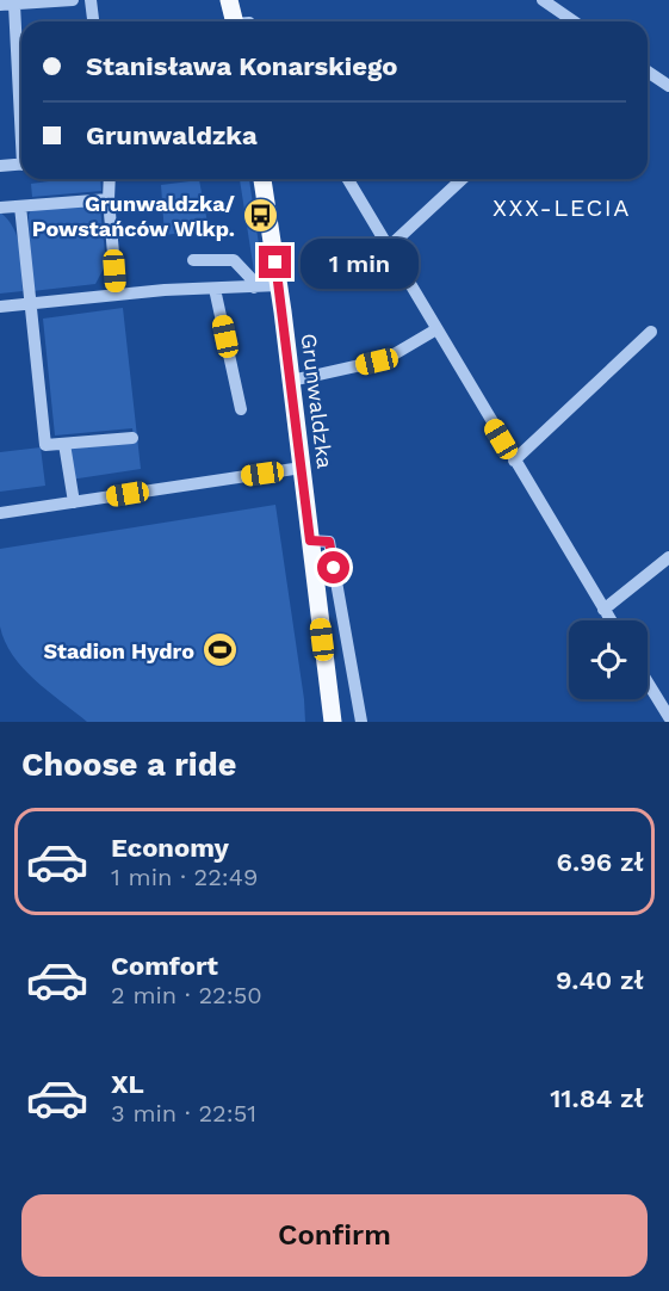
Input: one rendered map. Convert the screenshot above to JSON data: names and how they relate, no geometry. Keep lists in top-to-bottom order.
{
  "streets": {
    "main road": ["Grunwaldzka"]
  },
  "districts": ["XXX-LECIA"],
  "places": {
    "bus stop": ["Grunwaldzka/ Powstańców Wlkp."],
    "sports": ["Stadion Hydro"]
  },
  "page": {
    "banner": ["Stanisława Konarskiego", "Grunwaldzka"],
    "bubble": "1 min",
    "heading": "Choose a ride",
    "list": [
      {
        "name": "Economy",
        "note": "1 min · 22:49",
        "value": "6.96 zł"
      },
      {
        "name": "Comfort",
        "note": "2 min · 22:50",
        "value": "9.40 zł"
      },
      {
        "name": "XL",
        "note": "3 min · 22:51",
        "value": "11.84 zł"
      }
    ],
    "buttons": "Confirm"
  }
}
